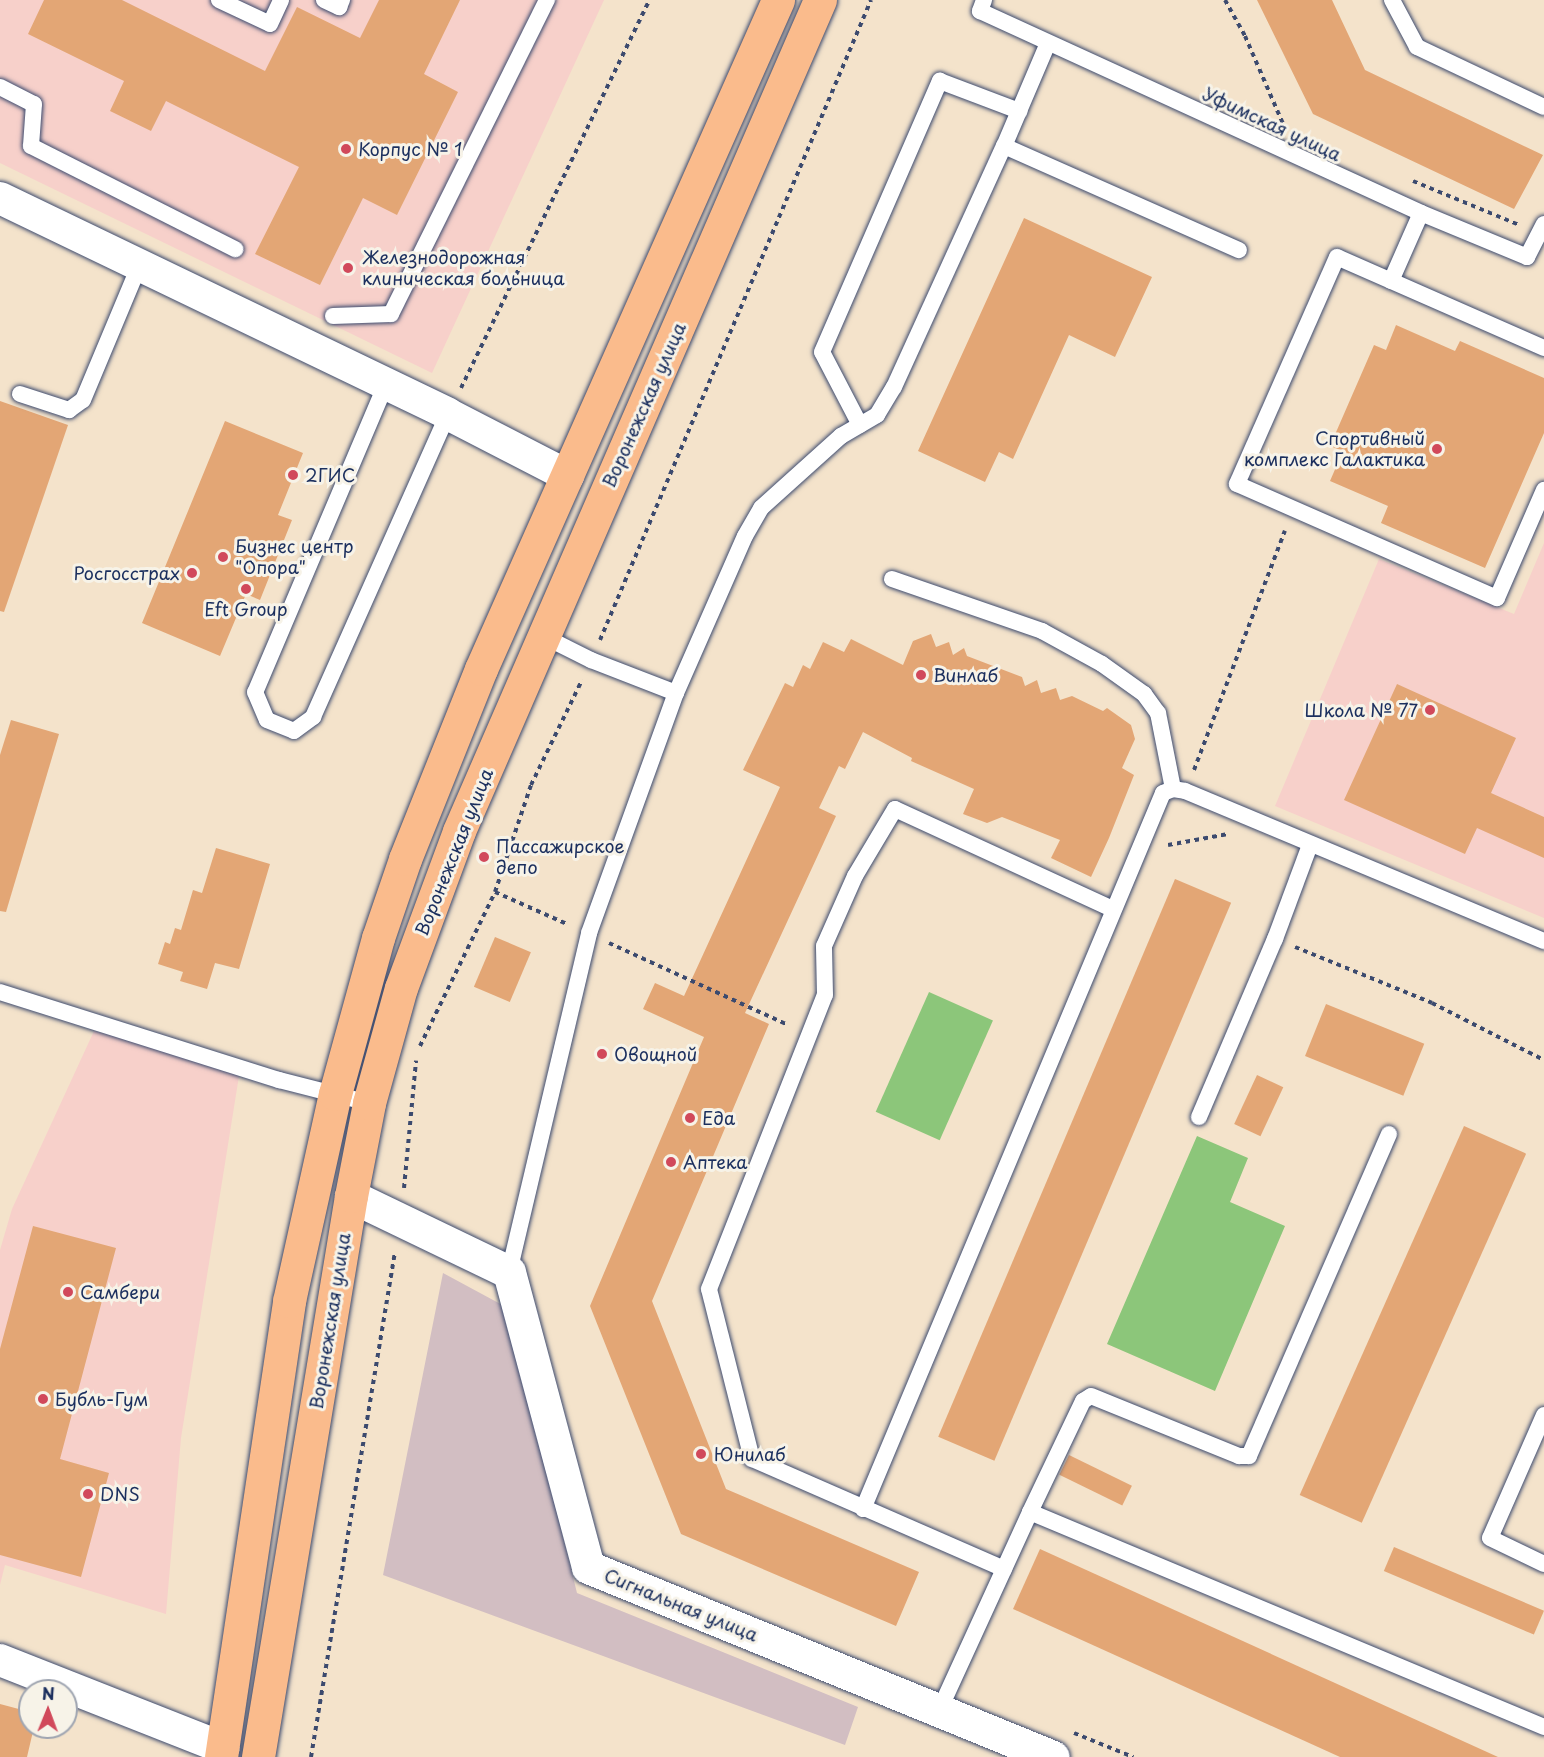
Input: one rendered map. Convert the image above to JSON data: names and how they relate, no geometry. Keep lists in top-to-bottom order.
{
  "streets": {
    "main road": ["Воронежская улица"],
    "street": ["Сигнальная улица"],
    "lane": ["Уфимская улица"]
  },
  "places": [
    "Корпус № 1",
    "Железнодорожная клиническая больница",
    "Спортивный комплекс Галактика",
    "2ГИС",
    "Бизнес центр \"Опора\"",
    "Росгосстрах",
    "Eft Group",
    "Винлаб",
    "Школа № 77",
    "Пассажирское депо",
    "Овощной",
    "Еда",
    "Аптека",
    "Самбери",
    "Бубль-Гум",
    "Юнилаб",
    "DNS"
  ],
  "north": "top"
}
